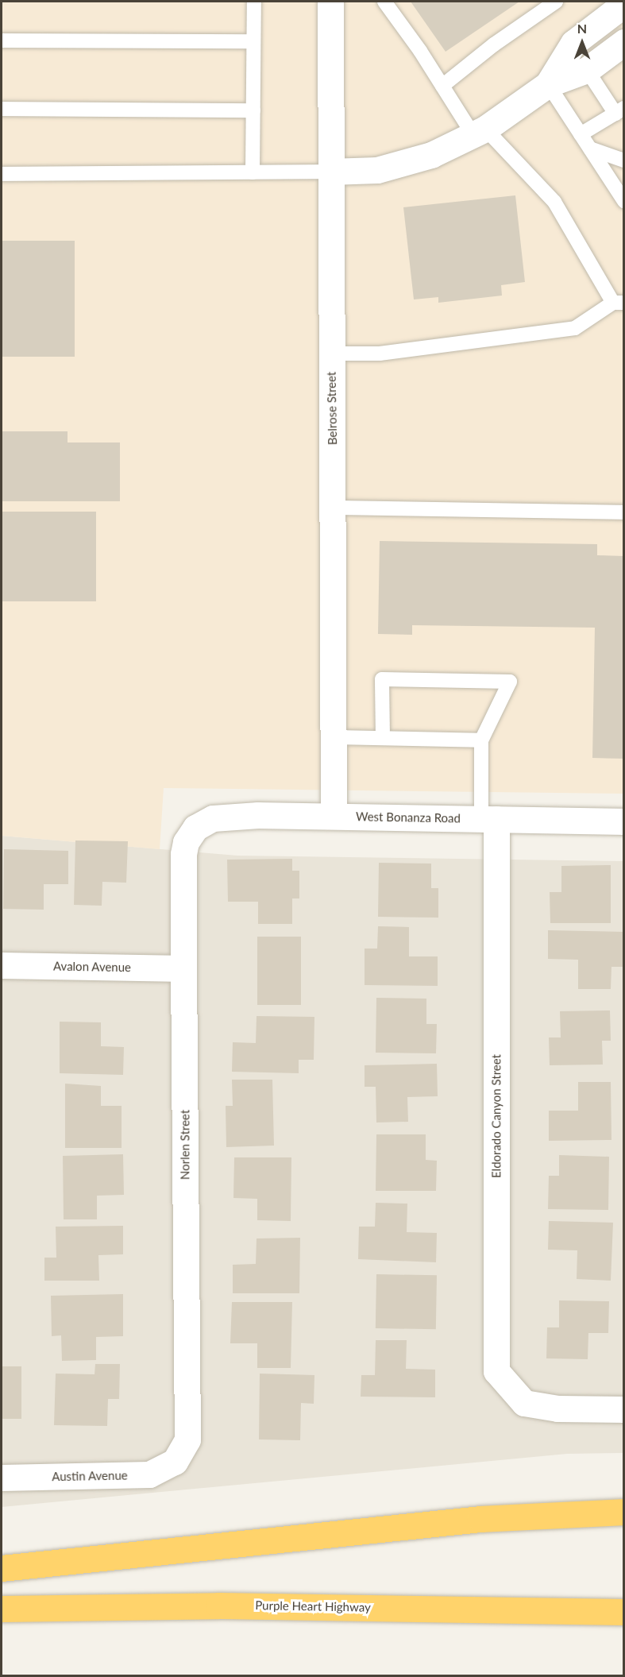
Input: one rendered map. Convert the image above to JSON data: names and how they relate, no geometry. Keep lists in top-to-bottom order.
{
  "streets": {
    "highway": ["Purple Heart Highway"],
    "street": [
      "Belrose Street",
      "West Bonanza Road",
      "Avalon Avenue",
      "Eldorado Canyon Street",
      "Norlen Street",
      "Austin Avenue"
    ]
  },
  "crossings": [
    ["Belrose Street", "West Bonanza Road"],
    ["West Bonanza Road", "Eldorado Canyon Street"],
    ["West Bonanza Road", "Norlen Street"],
    ["Avalon Avenue", "Norlen Street"],
    ["Norlen Street", "Austin Avenue"]
  ],
  "north": "top"
}
